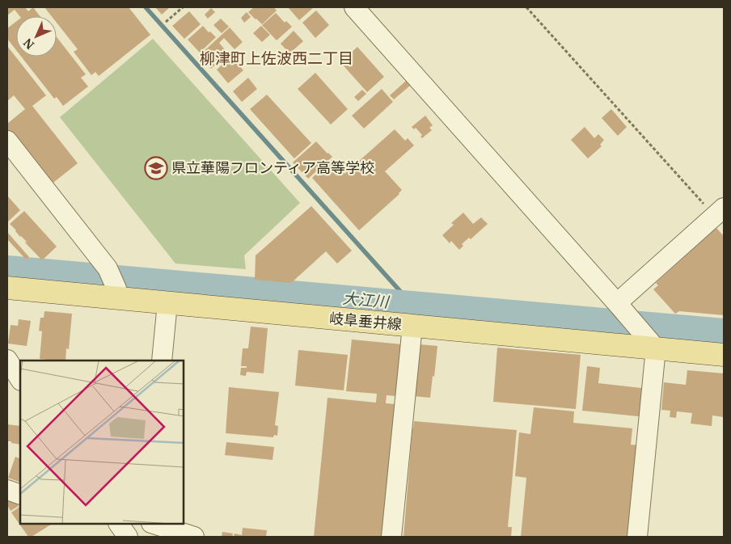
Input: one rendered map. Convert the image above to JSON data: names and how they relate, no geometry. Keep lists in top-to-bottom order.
{
  "streets": {
    "main road": ["岐阜垂井線"]
  },
  "districts": ["柳津町上佐波西二丁目"],
  "water": ["大江川"],
  "places": {
    "school or university": ["県立華陽フロンティア高等学校"]
  },
  "north": "bottom left"
}
